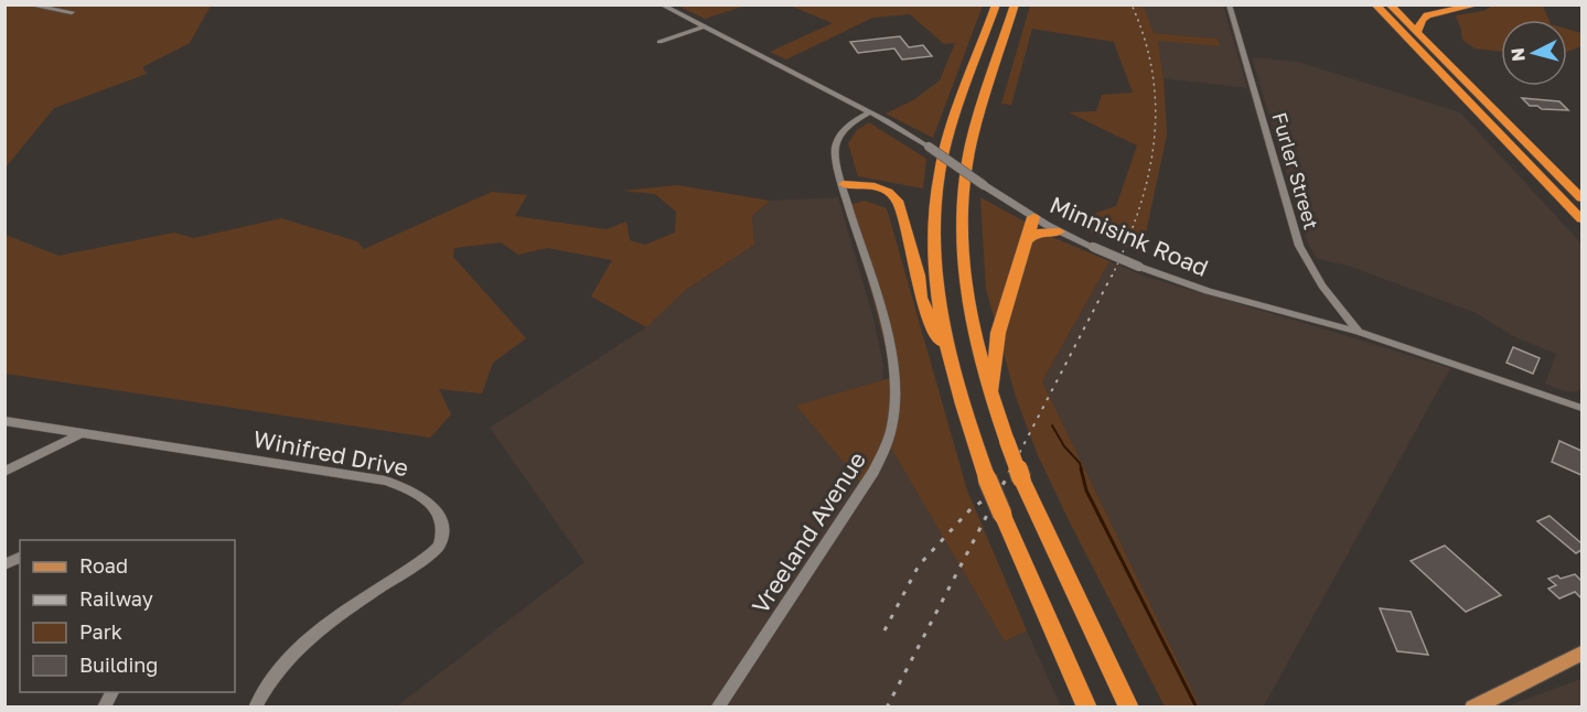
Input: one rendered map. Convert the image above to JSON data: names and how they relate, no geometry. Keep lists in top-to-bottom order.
{
  "streets": {
    "street": [
      "Furler Street",
      "Minnisink Road",
      "Winifred Drive",
      "Vreeland Avenue"
    ]
  },
  "crossings": [
    ["Furler Street", "Minnisink Road"],
    ["Minnisink Road", "Vreeland Avenue"]
  ],
  "legend": [
    "Road",
    "Railway",
    "Park",
    "Building"
  ],
  "north": "left"
}
